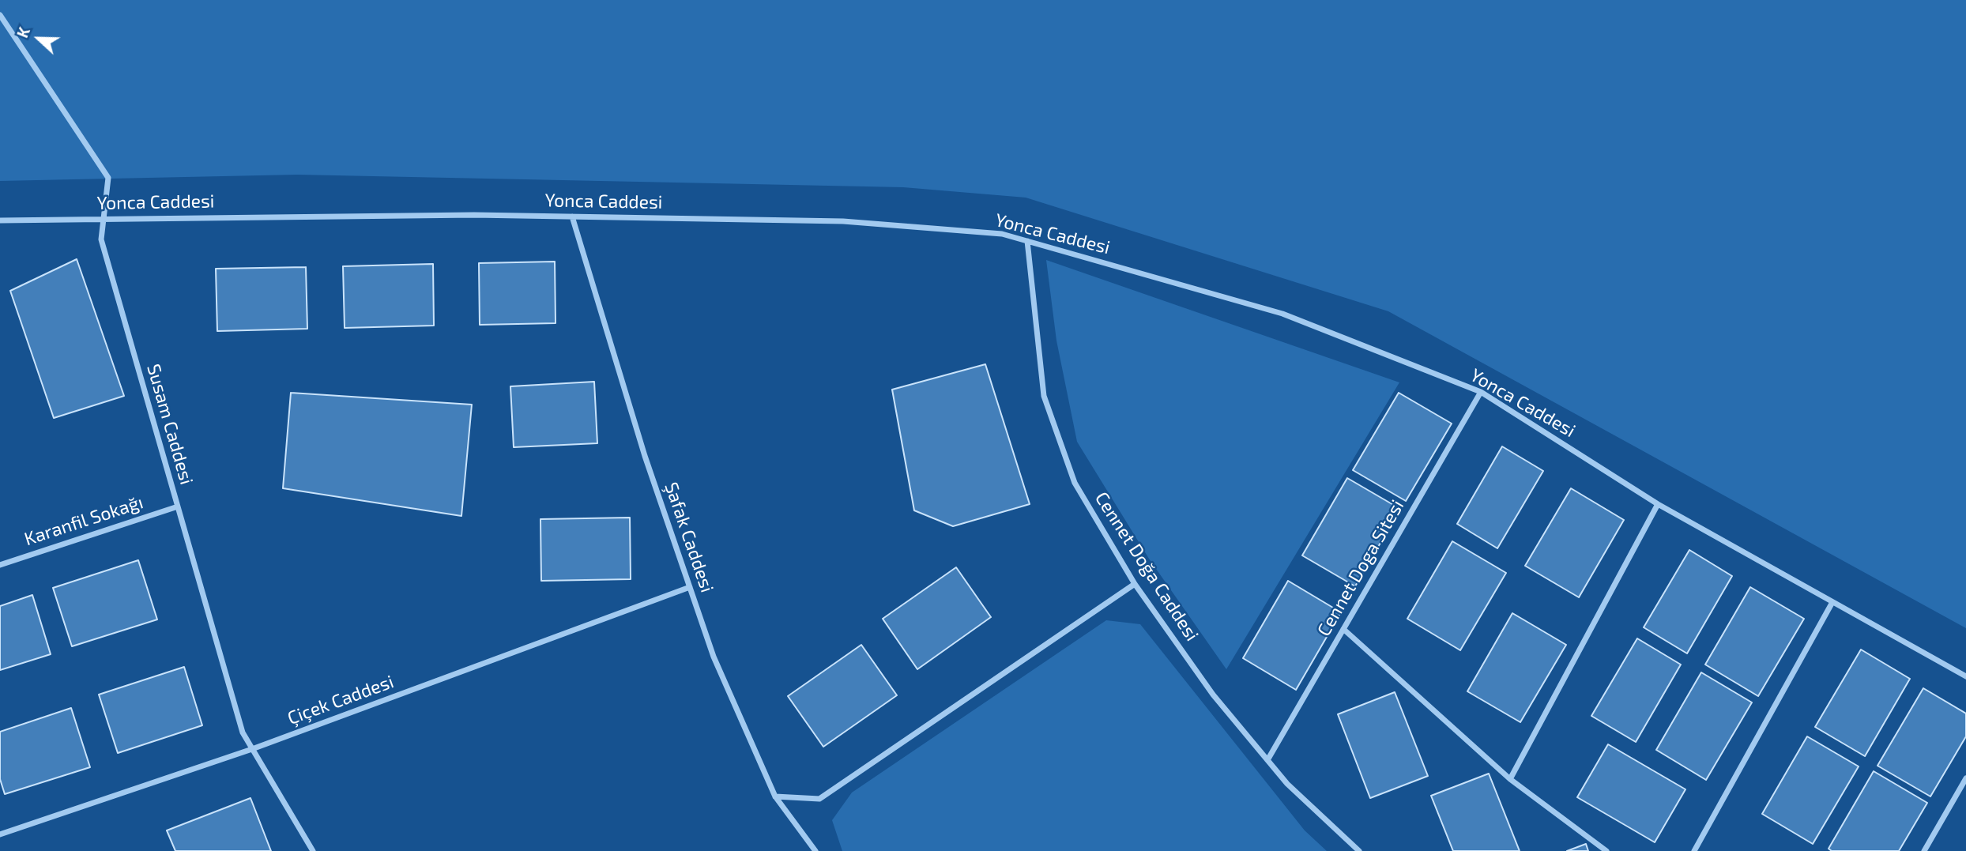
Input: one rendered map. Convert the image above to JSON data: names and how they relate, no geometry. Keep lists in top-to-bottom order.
{
  "streets": {
    "street": [
      "Yonca Caddesi",
      "Susam Caddesi",
      "Karanfil Sokağı",
      "Şafak Caddesi",
      "Cennet Doğa Caddesi",
      "Cennet Doga Sitesi",
      "Çiçek Caddesi"
    ]
  },
  "crossings": [
    ["Yonca Caddesi", "Susam Caddesi"],
    ["Yonca Caddesi", "Şafak Caddesi"],
    ["Yonca Caddesi", "Cennet Doğa Caddesi"],
    ["Yonca Caddesi", "Cennet Doga Sitesi"],
    ["Susam Caddesi", "Karanfil Sokağı"],
    ["Susam Caddesi", "Çiçek Caddesi"],
    ["Şafak Caddesi", "Çiçek Caddesi"],
    ["Cennet Doğa Caddesi", "Cennet Doga Sitesi"]
  ],
  "north": "left"
}
